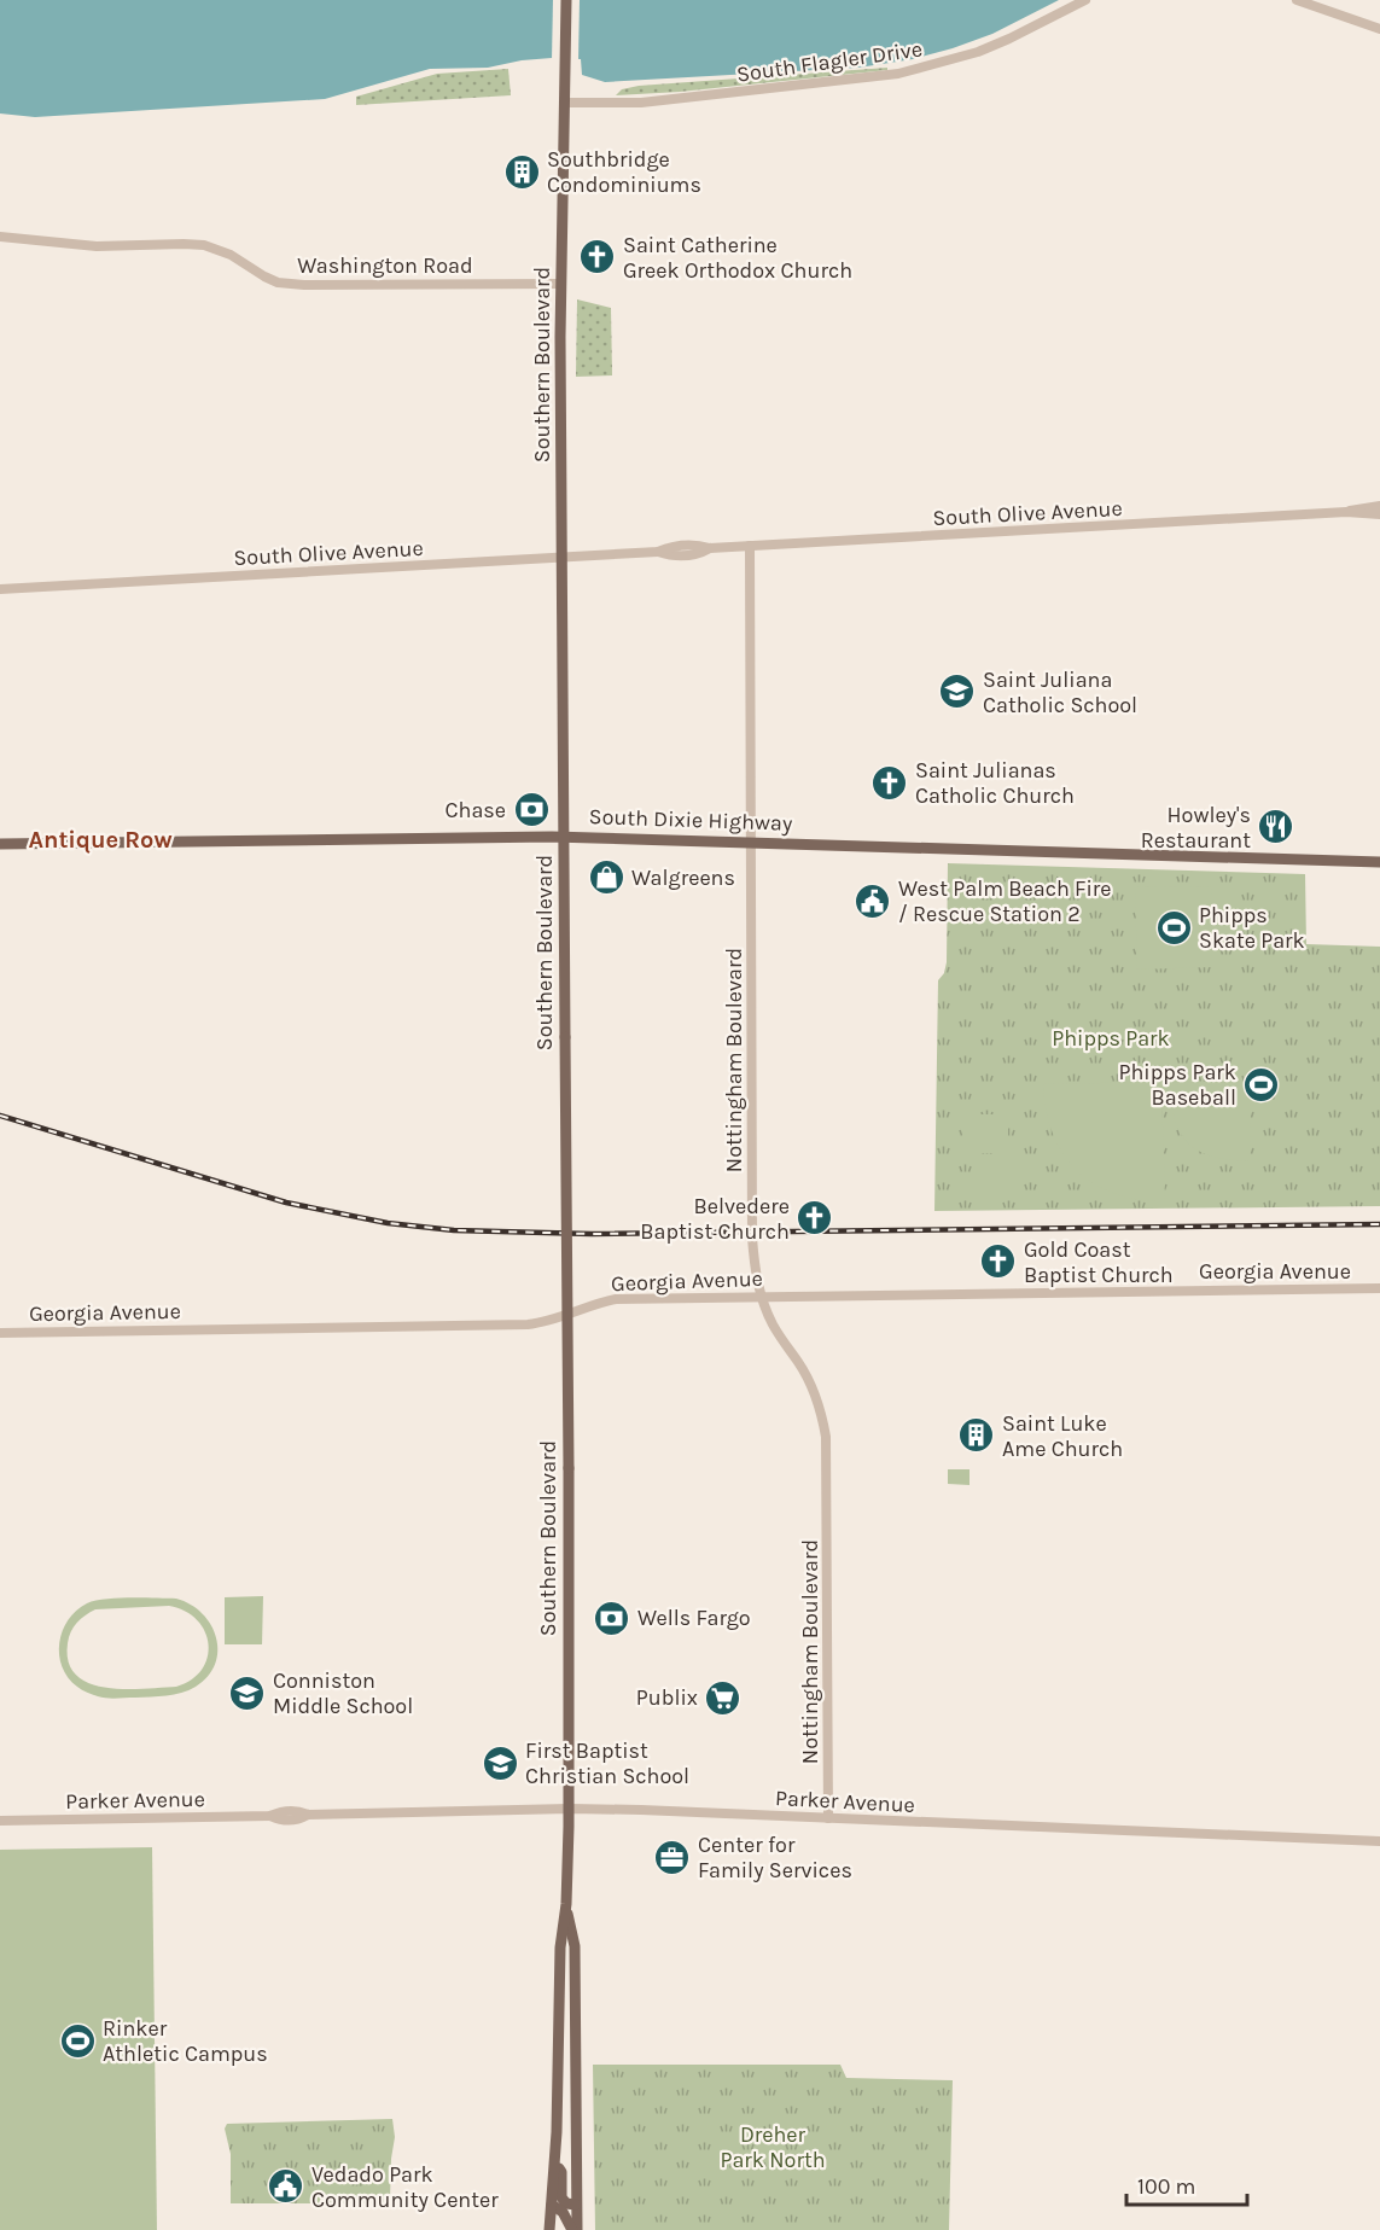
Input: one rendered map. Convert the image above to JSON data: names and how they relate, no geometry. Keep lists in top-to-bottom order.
{
  "streets": {
    "main road": ["Southern Boulevard", "South Dixie Highway"],
    "street": [
      "South Flagler Drive",
      "Washington Road",
      "South Olive Avenue",
      "Nottingham Boulevard",
      "Georgia Avenue",
      "Parker Avenue"
    ]
  },
  "crossings": [
    ["South Flagler Drive", "Southern Boulevard"],
    ["Washington Road", "Southern Boulevard"],
    ["Southern Boulevard", "South Olive Avenue"],
    ["Southern Boulevard", "South Dixie Highway"],
    ["Southern Boulevard", "Parker Avenue"],
    ["South Olive Avenue", "Nottingham Boulevard"],
    ["South Dixie Highway", "Nottingham Boulevard"],
    ["Nottingham Boulevard", "Georgia Avenue"],
    ["Nottingham Boulevard", "Parker Avenue"]
  ],
  "districts": ["Antique Row"],
  "parks": ["Phipps Park", "Dreher Park North"],
  "places": {
    "building": ["Southbridge Condominiums", "Saint Luke Ame Church"],
    "church": [
      "Saint Catherine Greek Orthodox Church",
      "Saint Julianas Catholic Church",
      "Belvedere Baptist Church",
      "Gold Coast Baptist Church"
    ],
    "school or university": ["Saint Juliana Catholic School", "Conniston Middle School", "First Baptist Christian School"],
    "bank": ["Chase", "Wells Fargo"],
    "restaurant": ["Howley's Restaurant"],
    "shop": ["Walgreens"],
    "public building": ["West Palm Beach Fire / Rescue Station 2", "Vedado Park Community Center"],
    "sports": ["Phipps Skate Park", "Phipps Park Baseball", "Rinker Athletic Campus"],
    "supermarket": ["Publix"],
    "office": ["Center for Family Services"]
  },
  "scale_bar": "100 m"
}
